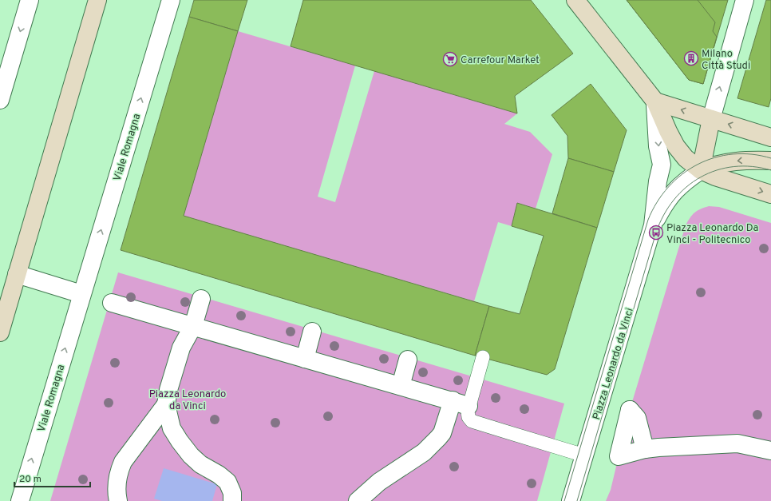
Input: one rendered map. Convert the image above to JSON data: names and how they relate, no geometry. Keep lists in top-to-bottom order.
{
  "streets": {
    "street": ["Viale Romagna", "Piazza Leonardo da Vinci"]
  },
  "parks": ["Piazza Leonardo da Vinci"],
  "places": {
    "building": ["Milano Città Studi"],
    "supermarket": ["Carrefour Market"],
    "bus stop": ["Piazza Leonardo Da Vinci - Politecnico"]
  },
  "scale_bar": "20 m"
}
